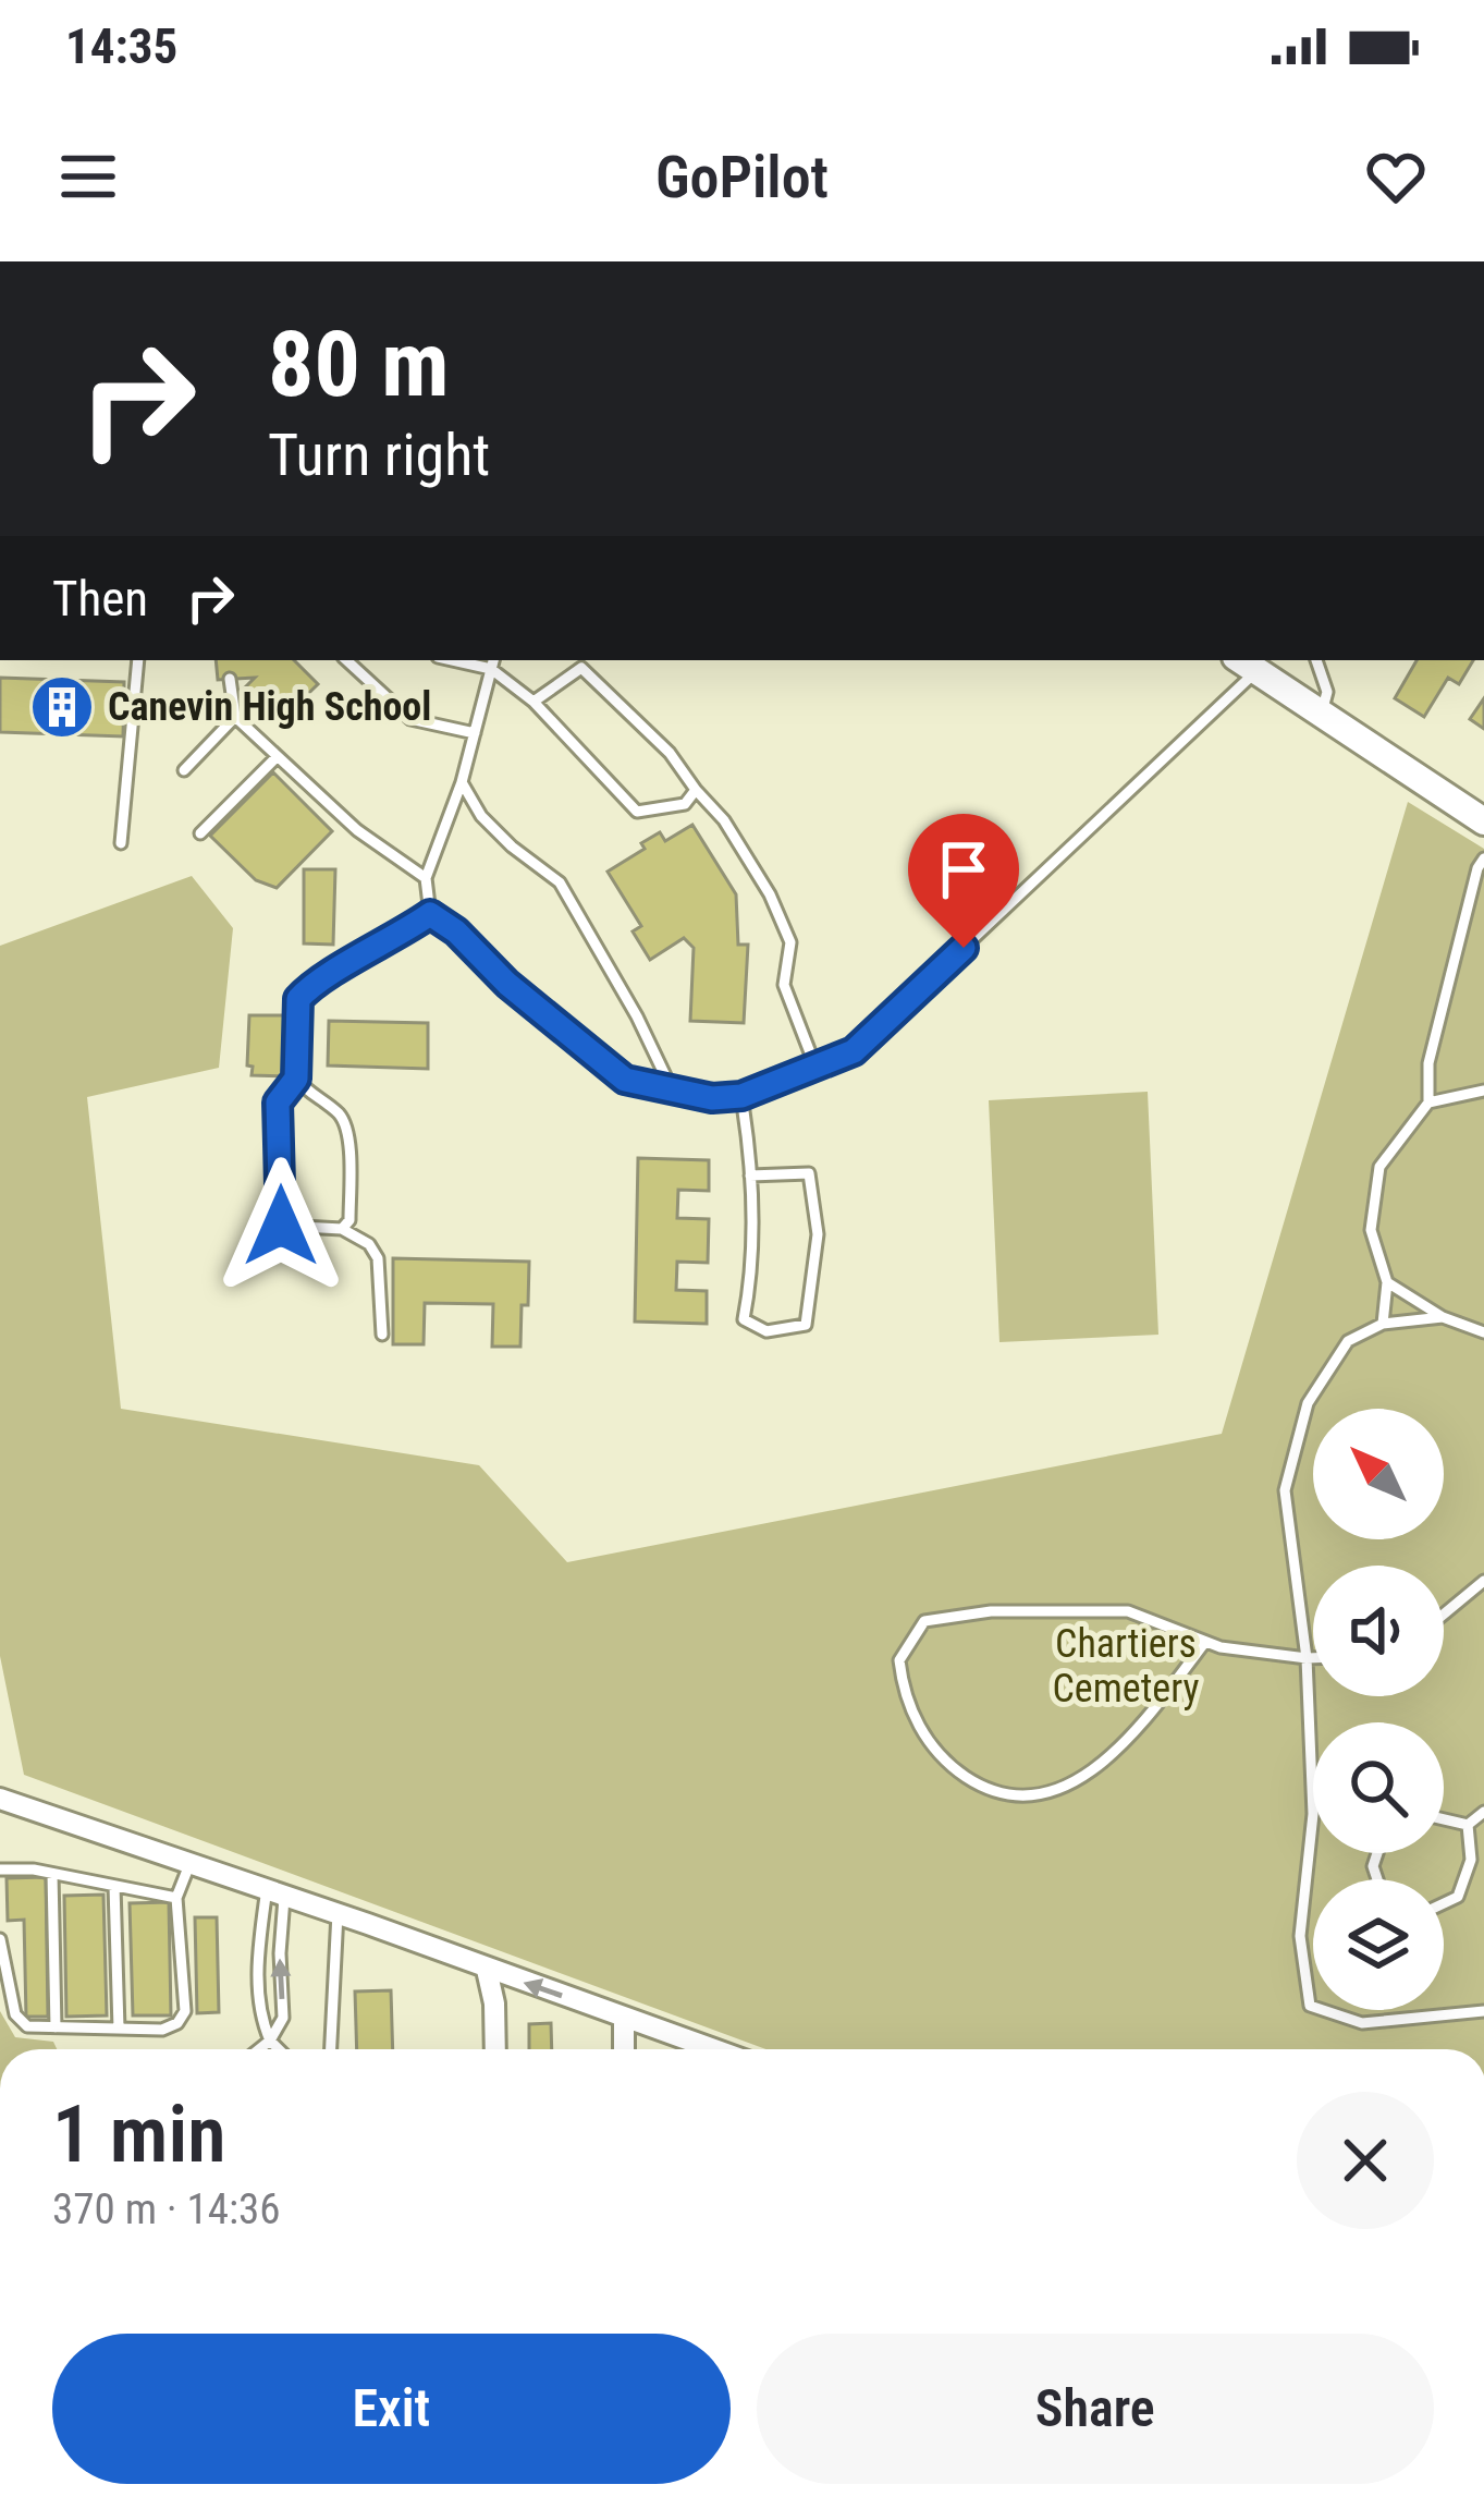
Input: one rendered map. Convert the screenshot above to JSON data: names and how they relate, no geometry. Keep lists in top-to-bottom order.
{
  "parks": ["Chartiers Cemetery"],
  "places": {
    "building": ["Canevin High School"]
  },
  "north": "top left",
  "page": {
    "status": "14:35",
    "header": "GoPilot",
    "turn": ["80 m", "Turn right"],
    "then": "Then",
    "heading": ["1 min", "370 m · 14:36"],
    "buttons": ["Exit", "Share"]
  }
}
